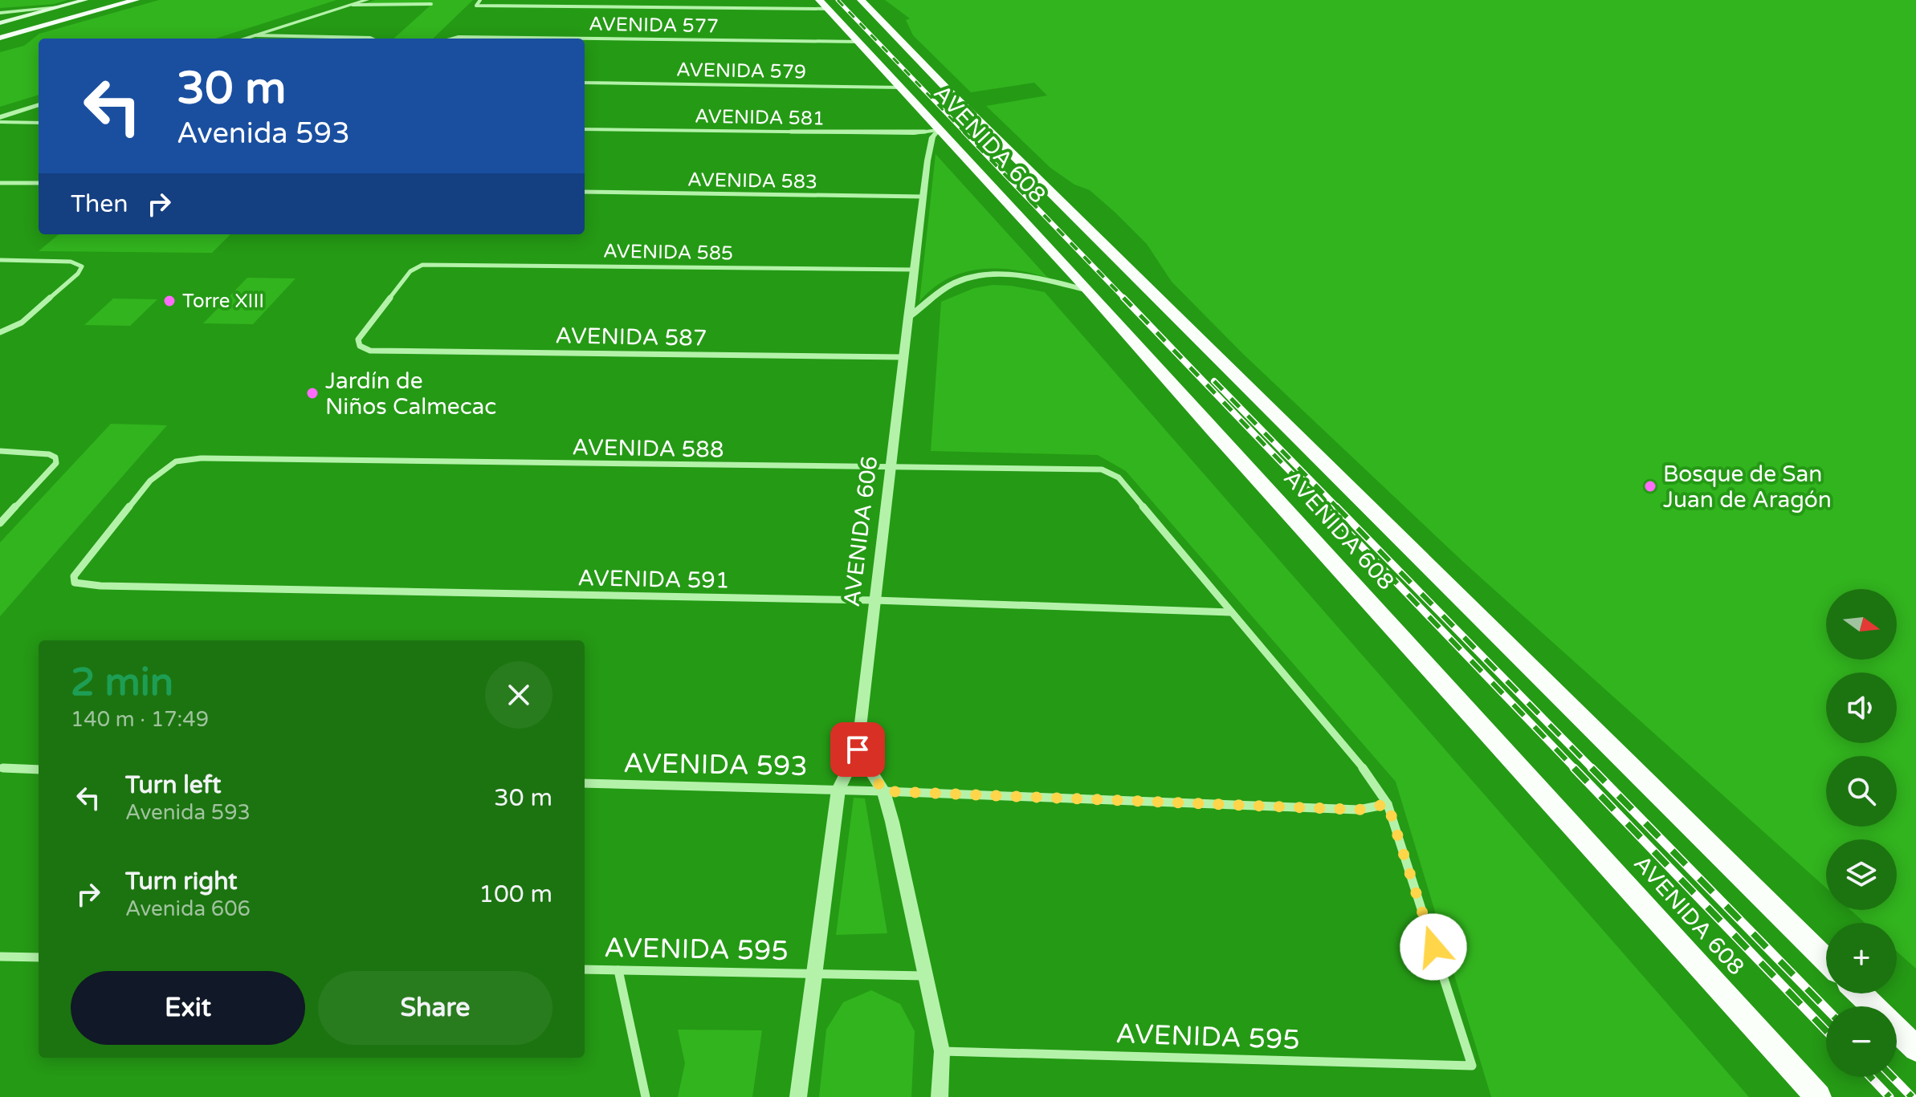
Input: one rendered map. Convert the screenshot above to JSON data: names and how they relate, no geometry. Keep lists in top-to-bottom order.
{
  "streets": {
    "highway": ["AVENIDA 608"],
    "street": [
      "AVENIDA 577",
      "AVENIDA 579",
      "AVENIDA 581",
      "AVENIDA 583",
      "AVENIDA 585",
      "AVENIDA 587",
      "AVENIDA 588",
      "AVENIDA 606",
      "AVENIDA 591",
      "AVENIDA 593",
      "AVENIDA 595"
    ]
  },
  "crossings": [
    ["AVENIDA 577", "AVENIDA 608"],
    ["AVENIDA 579", "AVENIDA 608"],
    ["AVENIDA 581", "AVENIDA 608"],
    ["AVENIDA 581", "AVENIDA 606"],
    ["AVENIDA 608", "AVENIDA 606"],
    ["AVENIDA 583", "AVENIDA 606"],
    ["AVENIDA 585", "AVENIDA 587"],
    ["AVENIDA 585", "AVENIDA 606"],
    ["AVENIDA 587", "AVENIDA 606"],
    ["AVENIDA 588", "AVENIDA 606"],
    ["AVENIDA 588", "AVENIDA 591"],
    ["AVENIDA 606", "AVENIDA 591"],
    ["AVENIDA 606", "AVENIDA 593"],
    ["AVENIDA 606", "AVENIDA 595"],
    ["AVENIDA 593", "AVENIDA 595"]
  ],
  "places": ["Torre XIII", "Jardín de Niños Calmecac", "Bosque de San Juan de Aragón"],
  "north": "right",
  "page": {
    "turn": ["30 m", "Avenida 593"],
    "then": "Then",
    "map_buttons": ["+", "−"],
    "heading": ["2 min", "140 m · 17:49"],
    "list": [
      {
        "name": "Turn left",
        "note": "Avenida 593",
        "value": "30 m"
      },
      {
        "name": "Turn right",
        "note": "Avenida 606",
        "value": "100 m"
      }
    ],
    "buttons": ["Exit", "Share"]
  }
}
